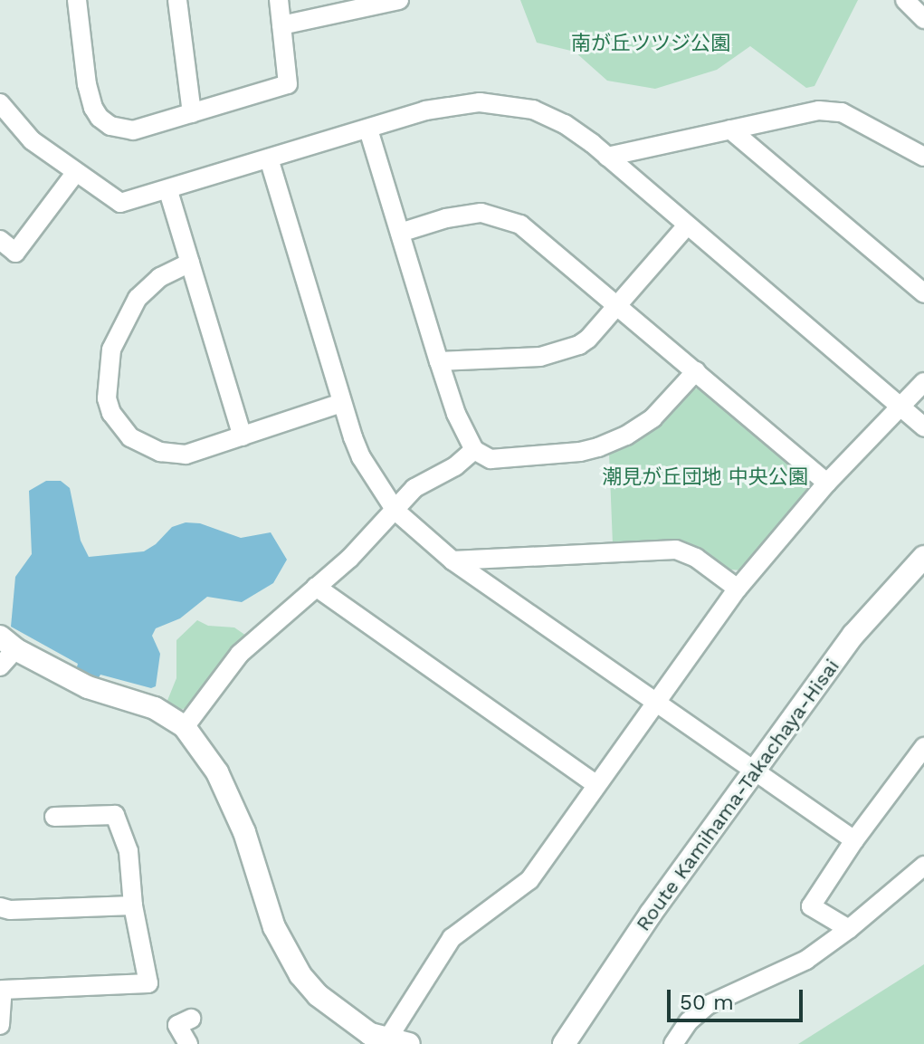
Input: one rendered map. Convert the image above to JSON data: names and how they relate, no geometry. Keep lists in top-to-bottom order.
{
  "streets": {
    "main road": ["Route Kamihama-Takachaya-Hisai"]
  },
  "parks": ["南が丘ツツジ公園", "潮見が丘団地 中央公園"],
  "scale_bar": "50 m"
}
